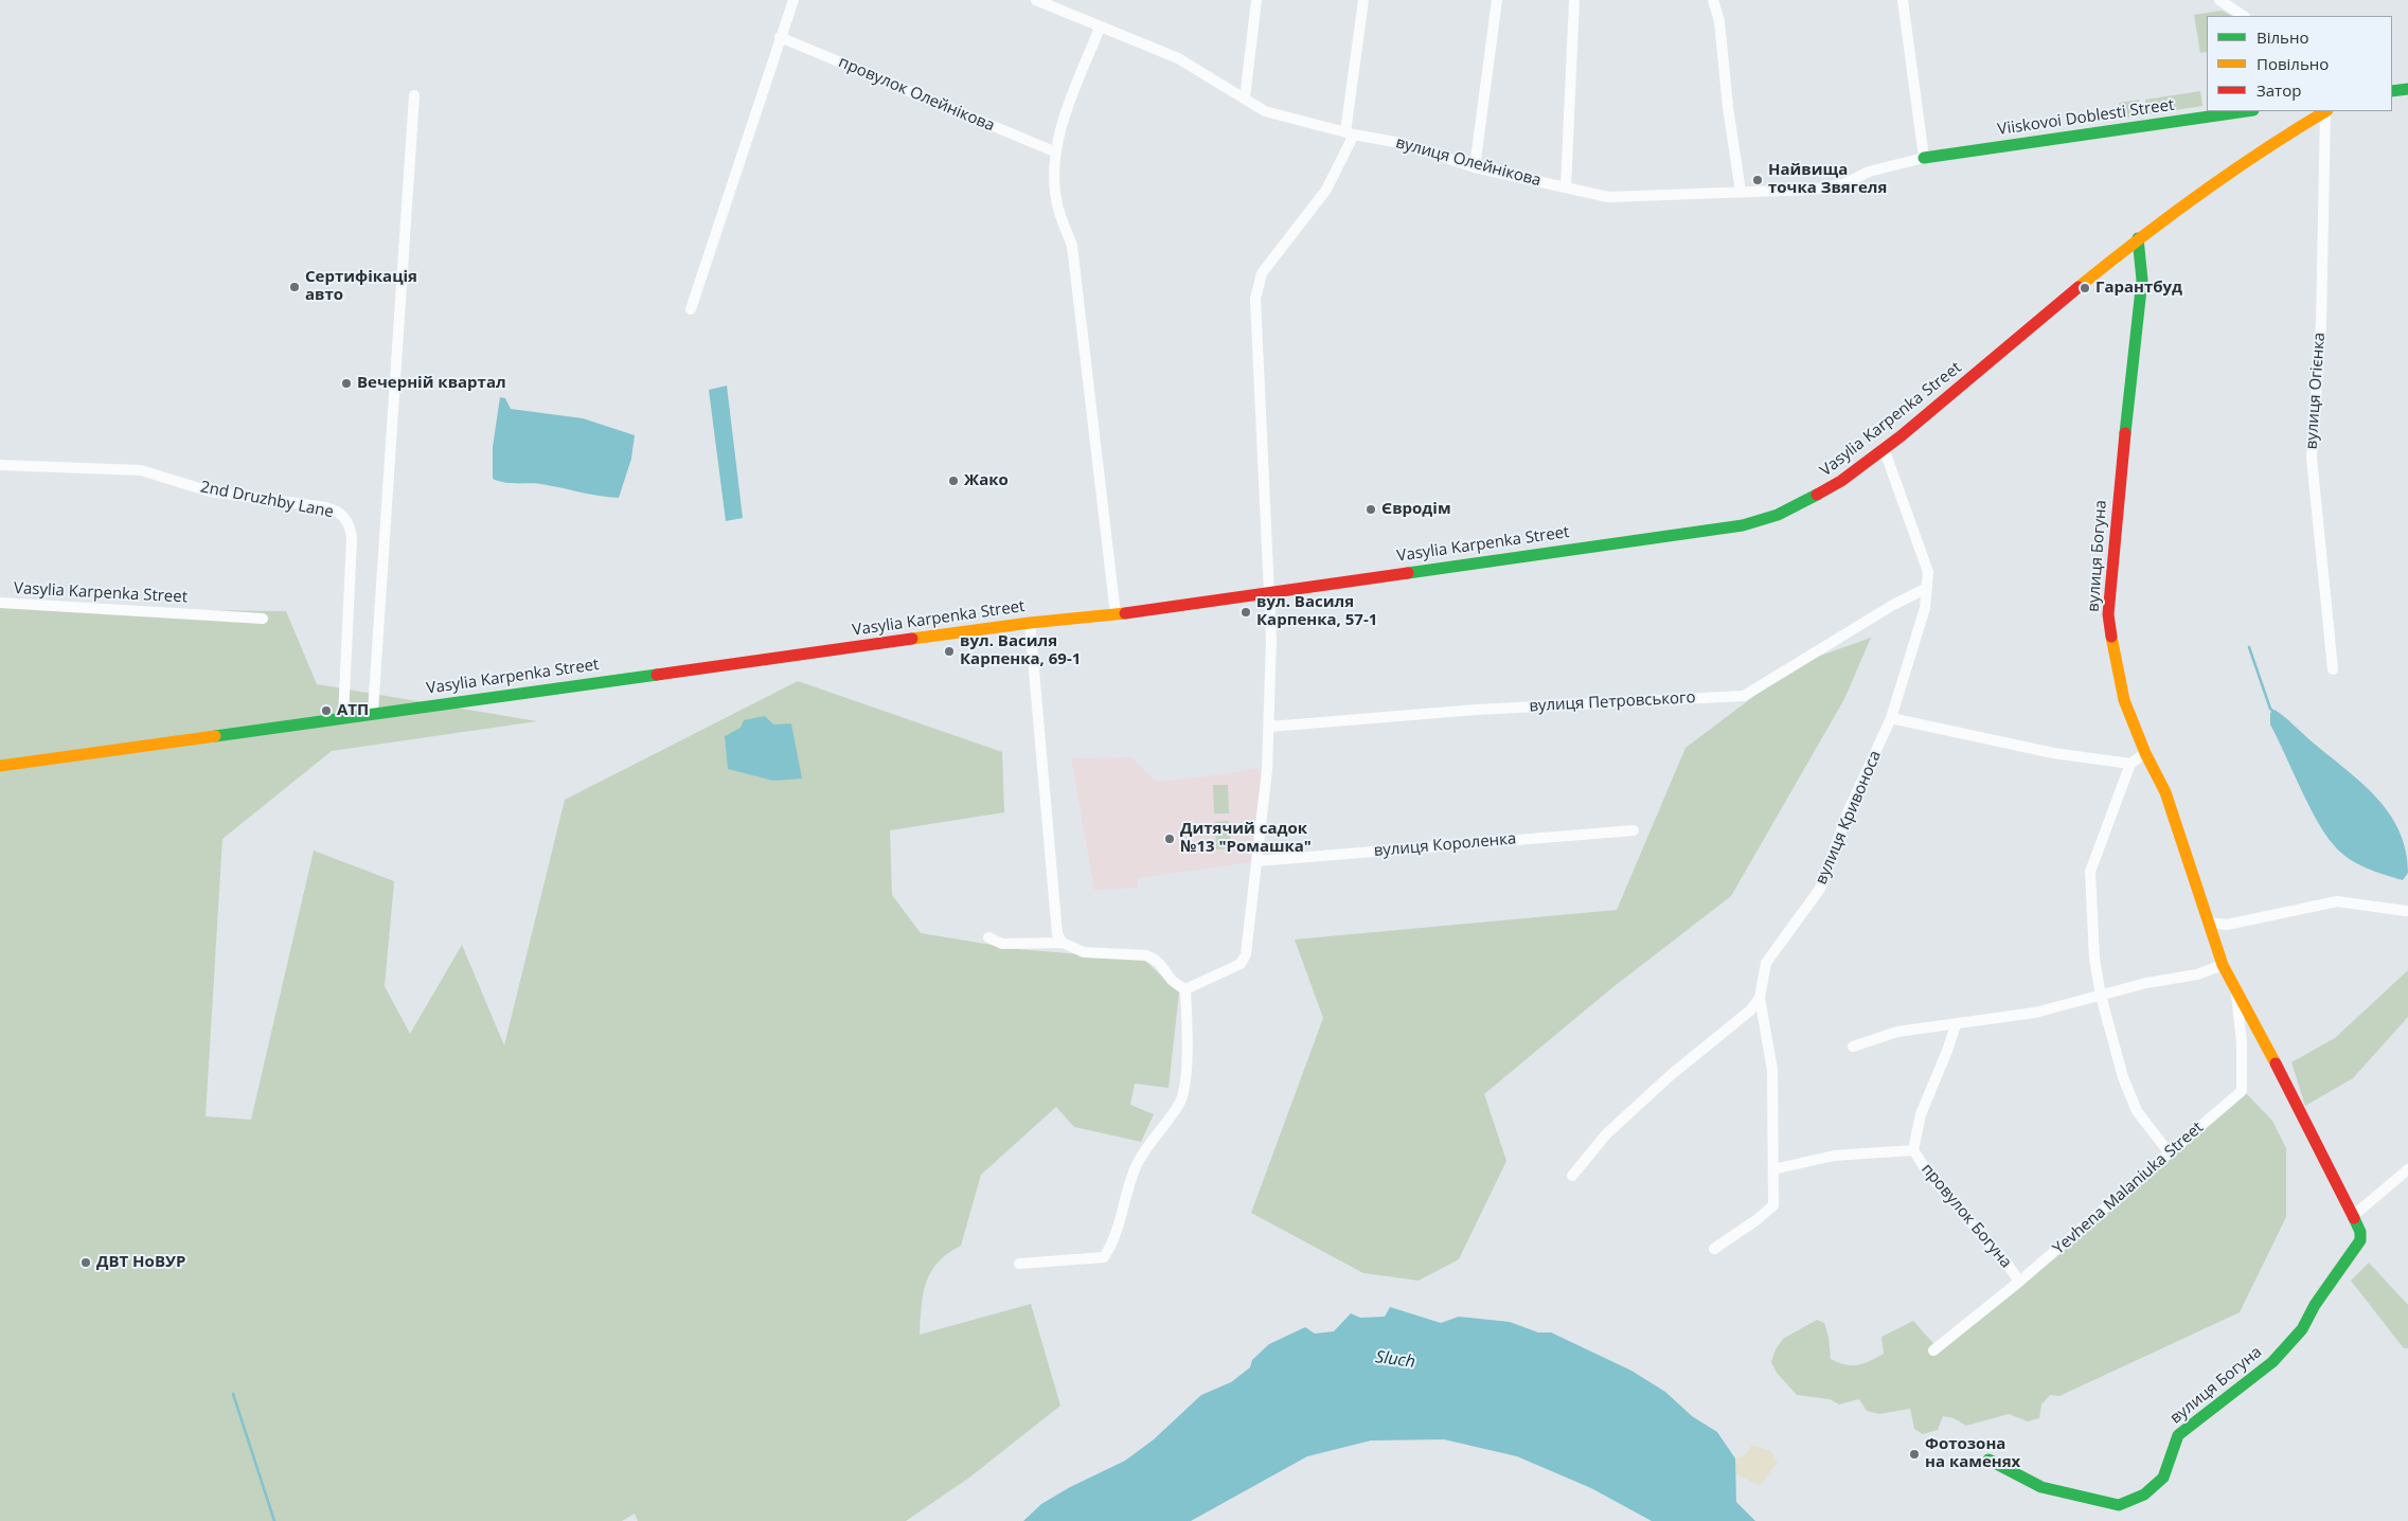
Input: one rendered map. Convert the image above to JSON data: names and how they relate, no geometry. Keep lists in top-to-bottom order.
{
  "streets": {
    "street": [
      "провулок Олейнікова",
      "Viiskovoi Doblesti Street",
      "вулиця Олейнікова",
      "вулиця Огієнка",
      "Vasylia Karpenka Street",
      "2nd Druzhby Lane",
      "вулиця Богуна",
      "вулиця Петровського",
      "вулиця Кривоноса",
      "вулиця Короленка",
      "Yevhena Malaniuka Street",
      "провулок Богуна"
    ]
  },
  "crossings": [
    ["Viiskovoi Doblesti Street", "вулиця Олейнікова"],
    ["Vasylia Karpenka Street", "2nd Druzhby Lane"],
    ["Vasylia Karpenka Street", "вулиця Богуна"],
    ["Vasylia Karpenka Street", "вулиця Кривоноса"],
    ["вулиця Богуна", "Yevhena Malaniuka Street"],
    ["вулиця Петровського", "вулиця Кривоноса"],
    ["вулиця Кривоноса", "провулок Богуна"],
    ["Yevhena Malaniuka Street", "провулок Богуна"]
  ],
  "water": ["Sluch"],
  "places": [
    "Найвища точка Звягеля",
    "Сертифікація авто",
    "Гарантбуд",
    "Вечерній квартал",
    "Жако",
    "Євродім",
    "вул. Василя Карпенка, 57-1",
    "вул. Василя Карпенка, 69-1",
    "АТП",
    "Дитячий садок №13 \"Ромашка\"",
    "ДВТ НоВУР",
    "Фотозона на каменях"
  ],
  "legend": ["Вільно", "Повільно", "Затор"]
}
